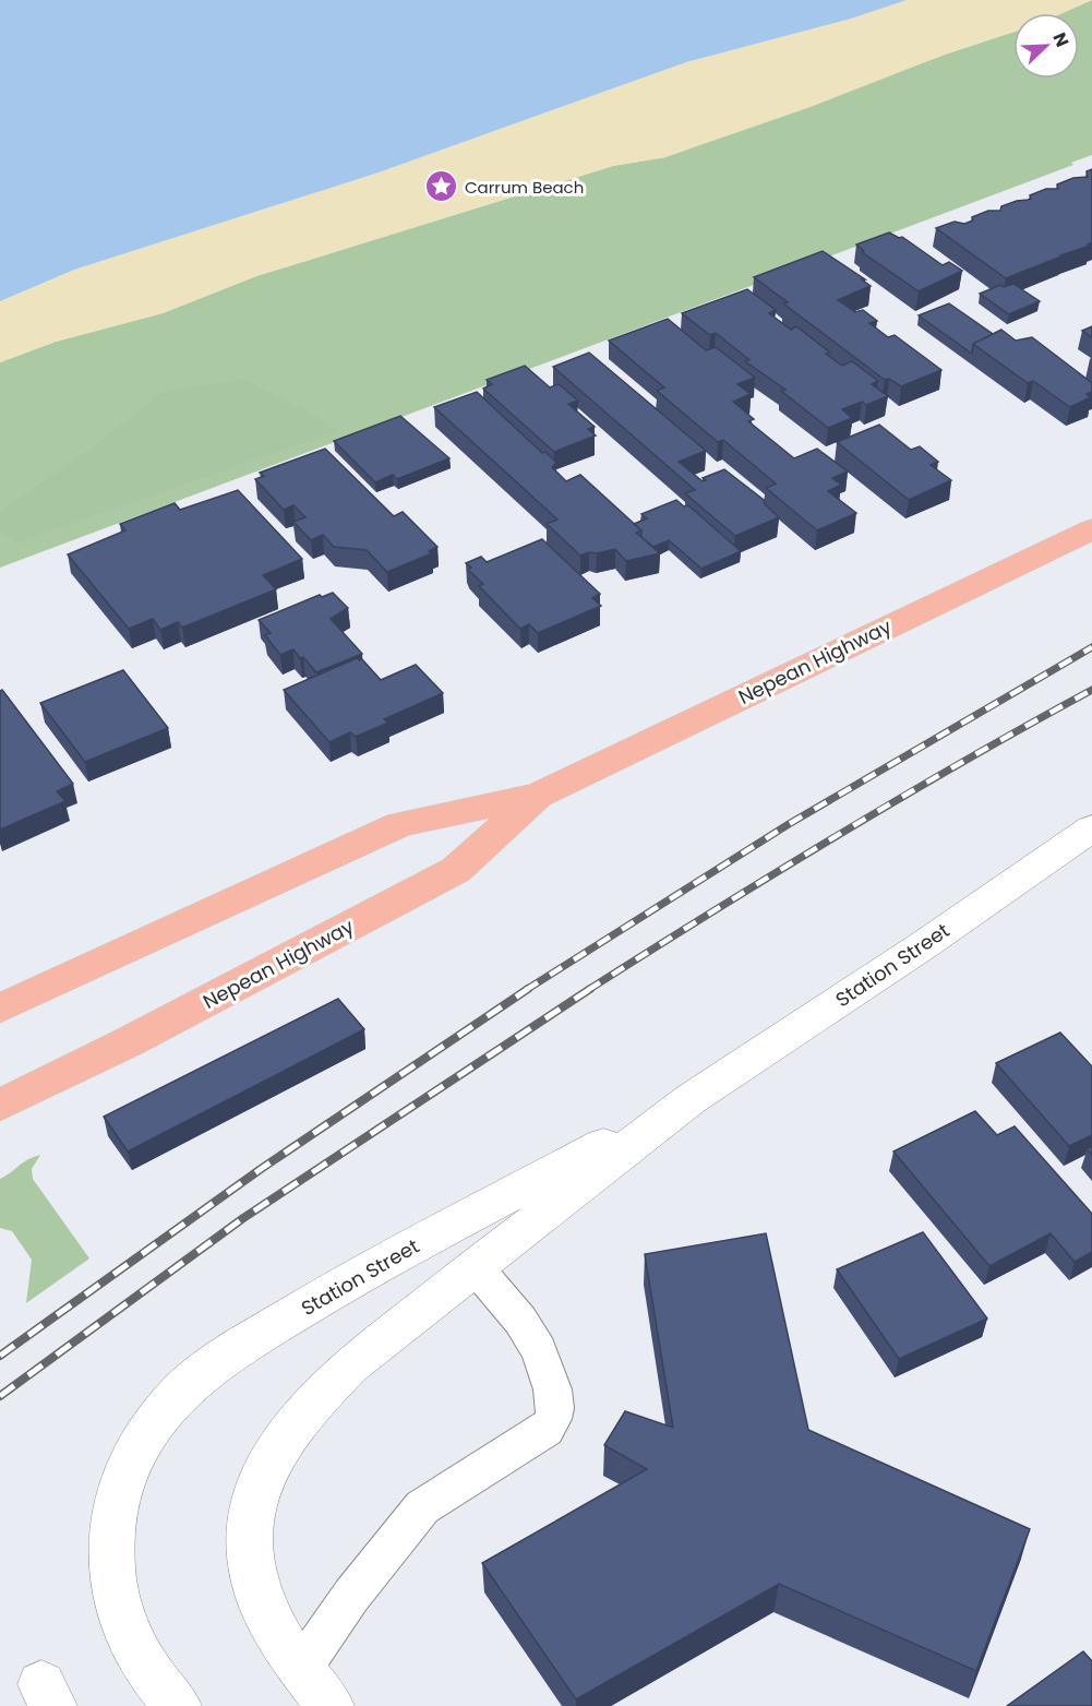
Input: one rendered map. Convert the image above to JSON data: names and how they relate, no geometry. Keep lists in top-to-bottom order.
{
  "streets": {
    "highway": ["Nepean Highway"],
    "street": ["Station Street"]
  },
  "places": {
    "place": ["Carrum Beach"]
  },
  "north": "top right"
}
